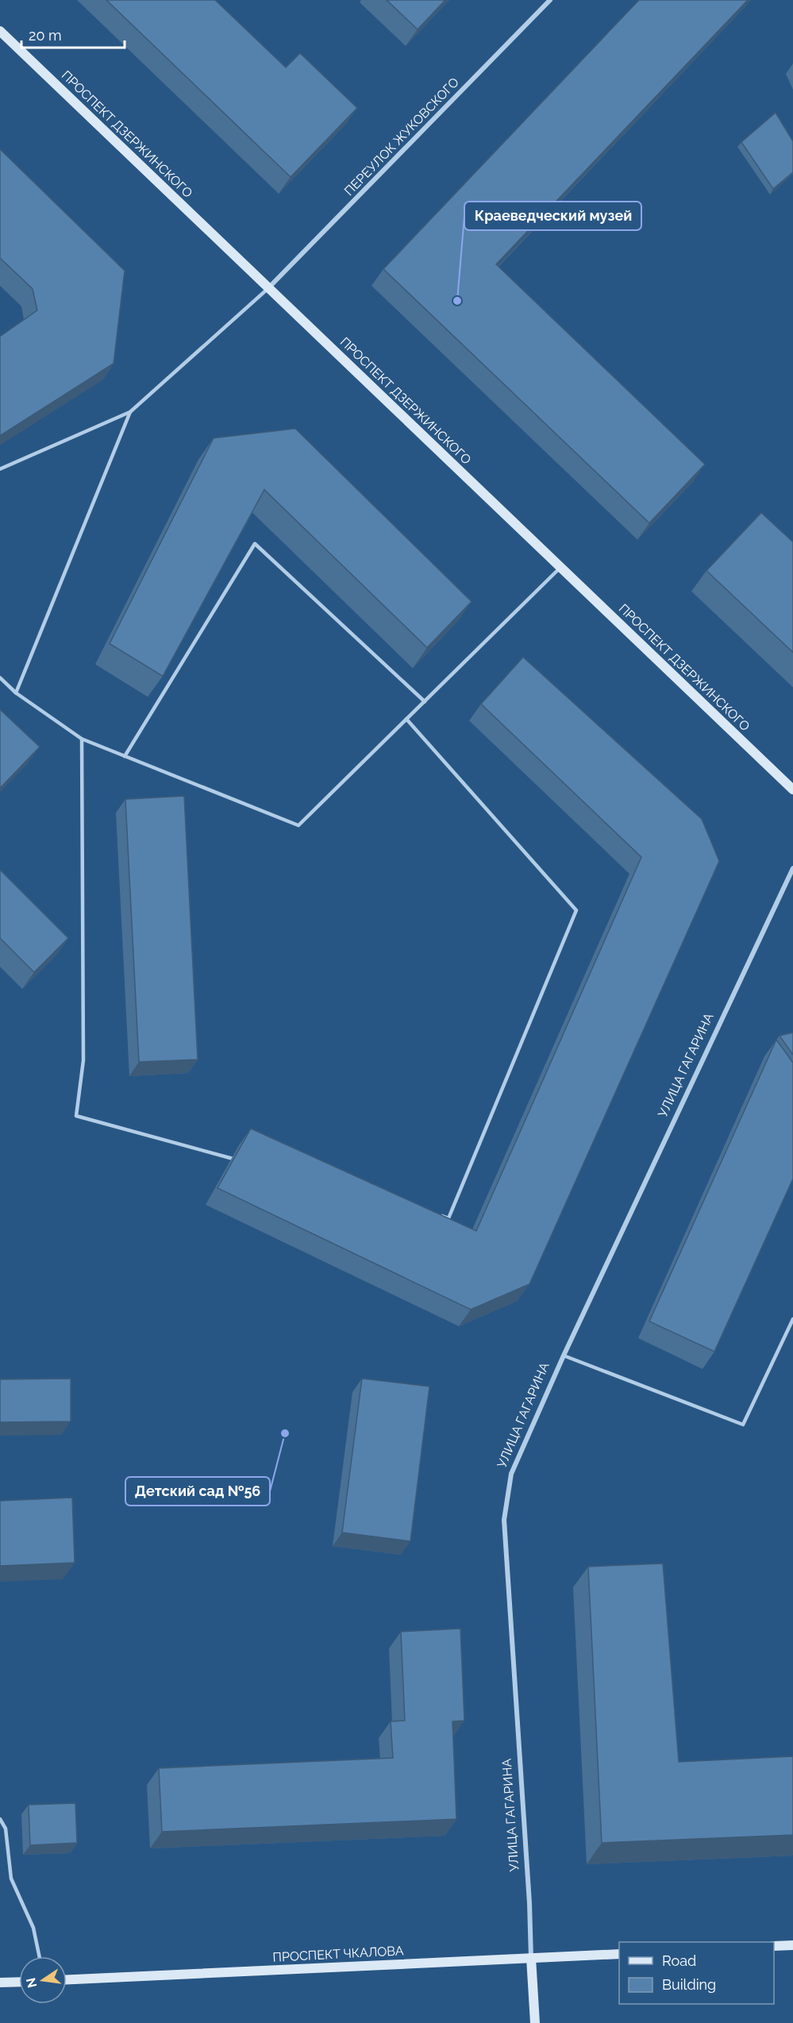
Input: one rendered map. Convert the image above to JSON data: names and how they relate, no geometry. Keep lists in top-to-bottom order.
{
  "streets": {
    "main road": ["ПРОСПЕКТ ДЗЕРЖИНСКОГО", "УЛИЦА ГАГАРИНА", "ПРОСПЕКТ ЧКАЛОВА"],
    "street": ["ПЕРЕУЛОК ЖУКОВСКОГО"]
  },
  "crossings": [
    ["ПРОСПЕКТ ДЗЕРЖИНСКОГО", "ПЕРЕУЛОК ЖУКОВСКОГО"],
    ["УЛИЦА ГАГАРИНА", "ПРОСПЕКТ ЧКАЛОВА"]
  ],
  "places": ["Краеведческий музей", "Детский сад №56"],
  "legend": ["Road", "Building"],
  "scale_bar": "20 m",
  "north": "left"
}
